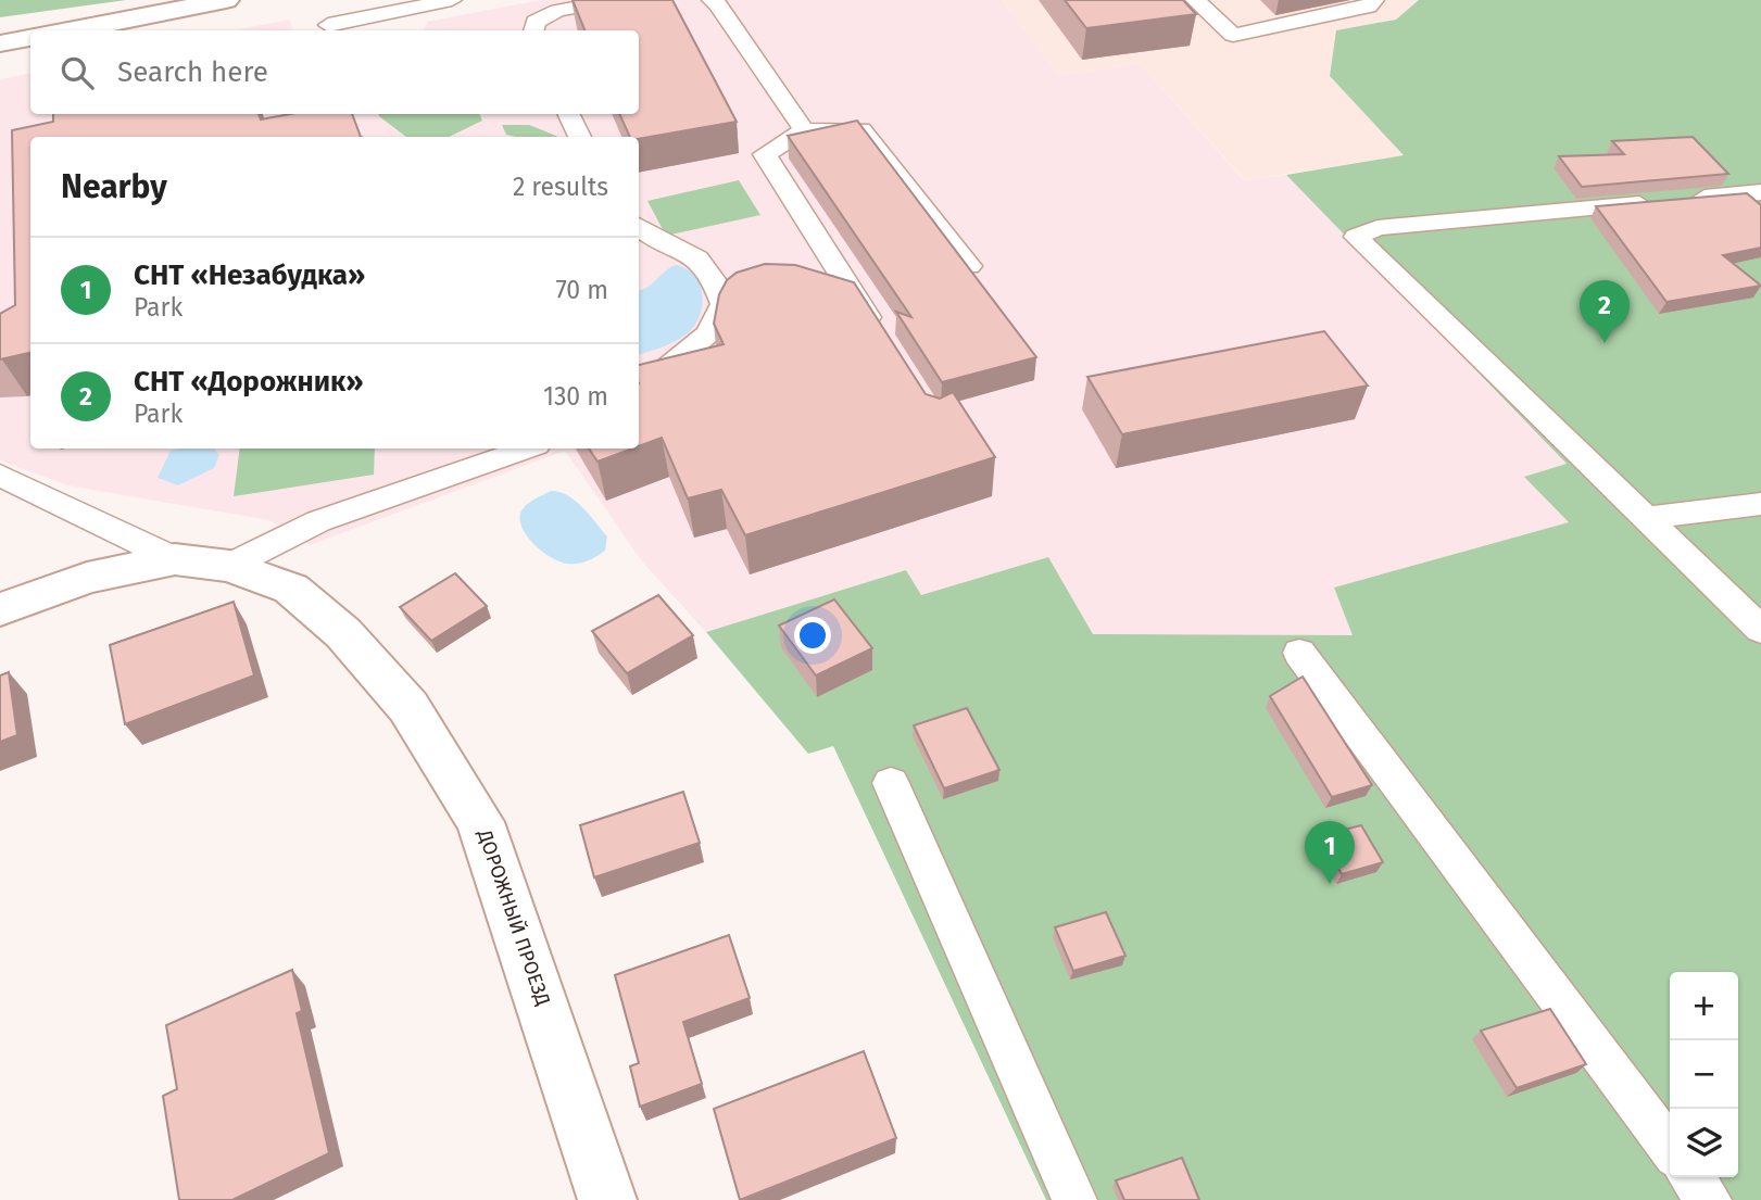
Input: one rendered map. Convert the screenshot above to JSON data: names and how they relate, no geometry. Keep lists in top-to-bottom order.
{
  "streets": {
    "street": ["ДОРОЖНЫЙ ПРОЕЗД"]
  },
  "page": {
    "search": "Search here",
    "heading": ["Nearby", "2 results"],
    "list": [
      {
        "mark": "1",
        "name": "СНТ «Незабудка»",
        "note": "Park",
        "value": "70 m"
      },
      {
        "mark": "2",
        "name": "СНТ «Дорожник»",
        "note": "Park",
        "value": "130 m"
      }
    ],
    "pins": ["2", "1"],
    "map_buttons": ["+", "−"]
  }
}
